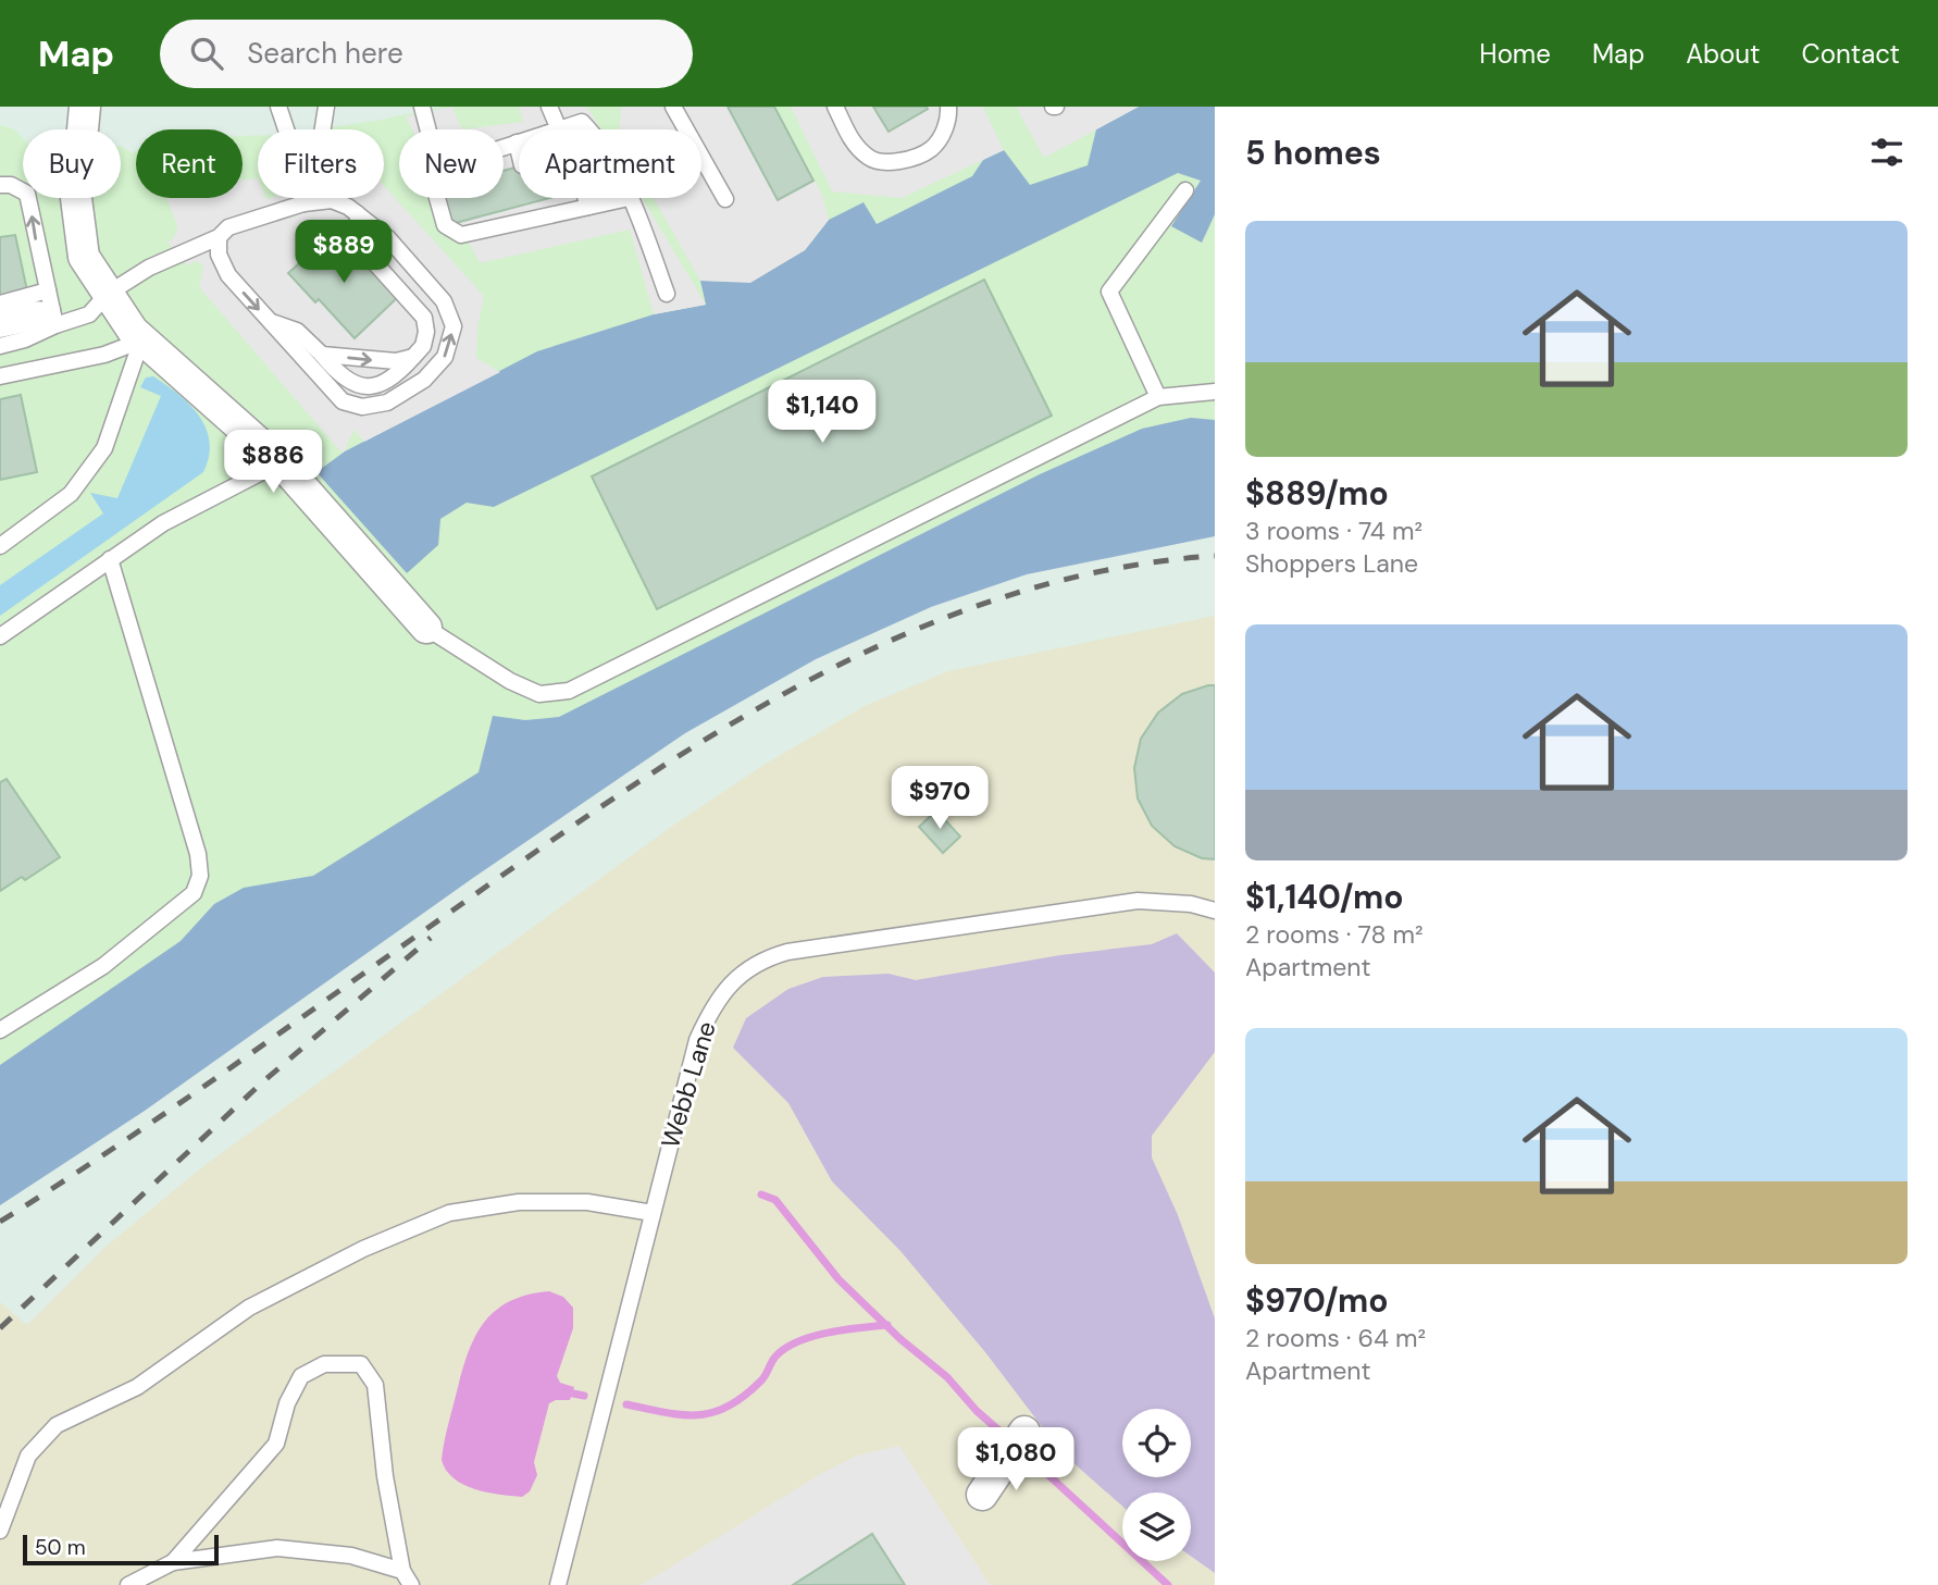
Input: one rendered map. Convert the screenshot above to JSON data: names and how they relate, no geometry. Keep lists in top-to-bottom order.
{
  "streets": {
    "lane": ["Webb Lane"]
  },
  "scale_bar": "50 m",
  "page": {
    "header": "Map",
    "search": "Search here",
    "nav": [
      "Home",
      "Map",
      "About",
      "Contact"
    ],
    "heading": "5 homes",
    "chip": [
      "Buy",
      "Rent",
      "Filters",
      "New",
      "Apartment"
    ],
    "list": [
      {
        "name": "$889/mo",
        "note": "3 rooms · 74 m² · Shoppers Lane"
      },
      {
        "name": "$1,140/mo",
        "note": "2 rooms · 78 m² · Apartment"
      },
      {
        "name": "$970/mo",
        "note": "2 rooms · 64 m² · Apartment"
      }
    ],
    "price": [
      "$889",
      "$1,140",
      "$886",
      "$970",
      "$1,080"
    ],
    "scale": "50 m"
  }
}
